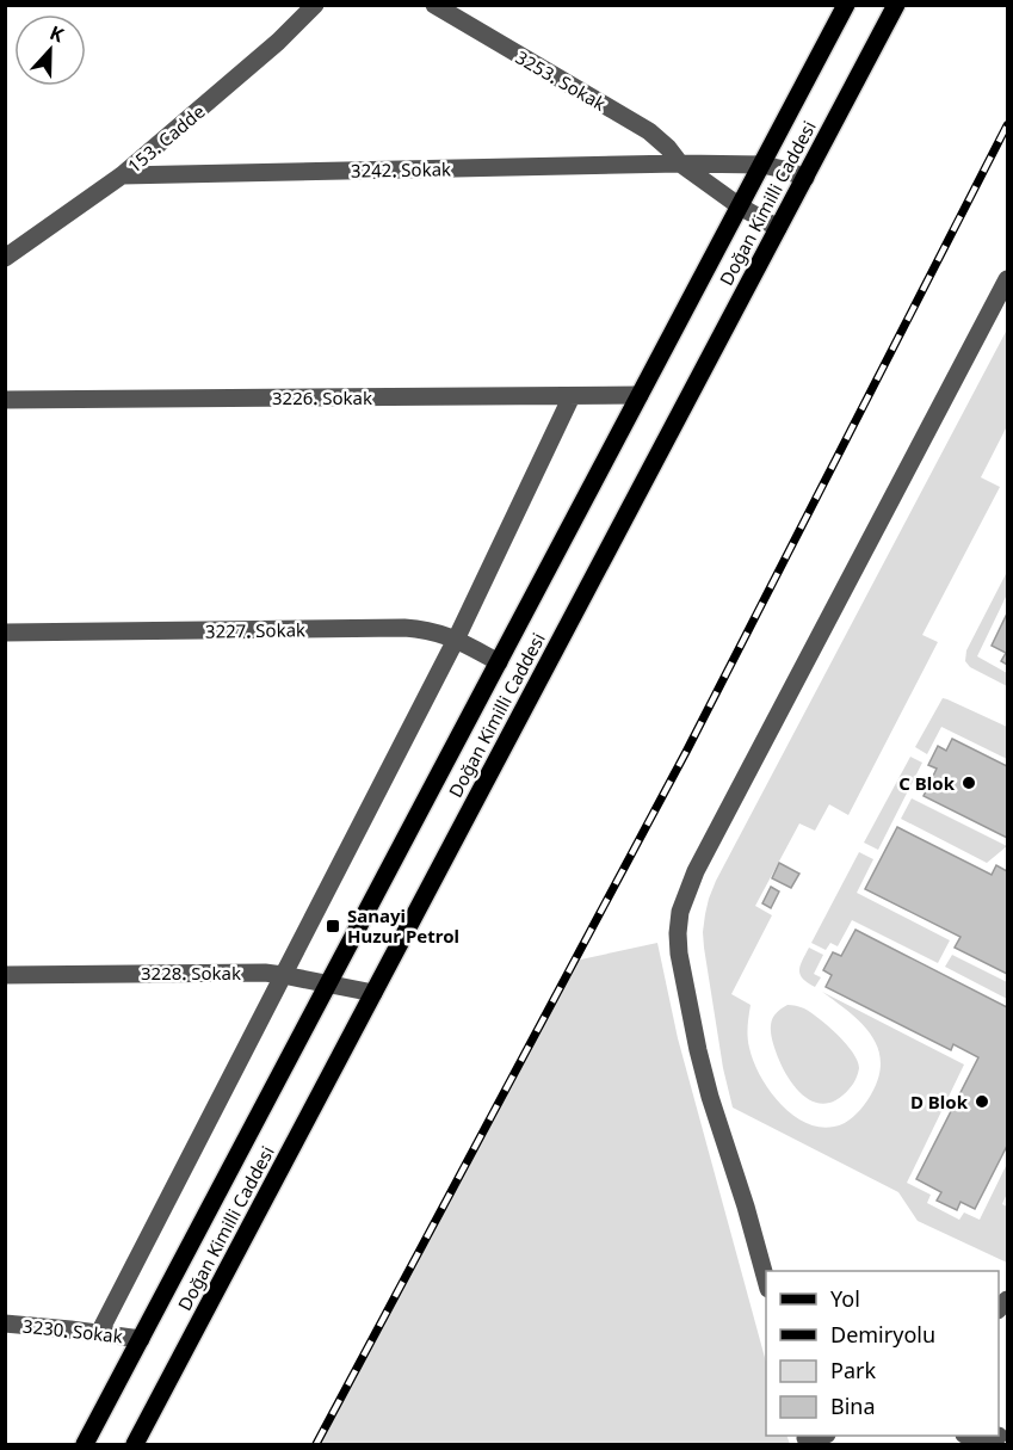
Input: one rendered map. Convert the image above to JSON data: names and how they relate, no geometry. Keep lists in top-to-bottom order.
{
  "streets": {
    "main road": ["Doğan Kimilli Caddesi"],
    "street": [
      "3253. Sokak",
      "153. Cadde",
      "3242. Sokak",
      "3226. Sokak",
      "3227. Sokak",
      "3228. Sokak",
      "3230. Sokak"
    ]
  },
  "crossings": [
    ["3253. Sokak", "3242. Sokak"],
    ["153. Cadde", "3242. Sokak"],
    ["3242. Sokak", "Doğan Kimilli Caddesi"],
    ["Doğan Kimilli Caddesi", "3226. Sokak"],
    ["Doğan Kimilli Caddesi", "3227. Sokak"],
    ["Doğan Kimilli Caddesi", "3228. Sokak"],
    ["Doğan Kimilli Caddesi", "3230. Sokak"]
  ],
  "places": {
    "other": ["C Blok", "D Blok"],
    "transit": ["Sanayi Huzur Petrol"]
  },
  "legend": [
    "Yol",
    "Demiryolu",
    "Park",
    "Bina"
  ],
  "north": "top"
}
